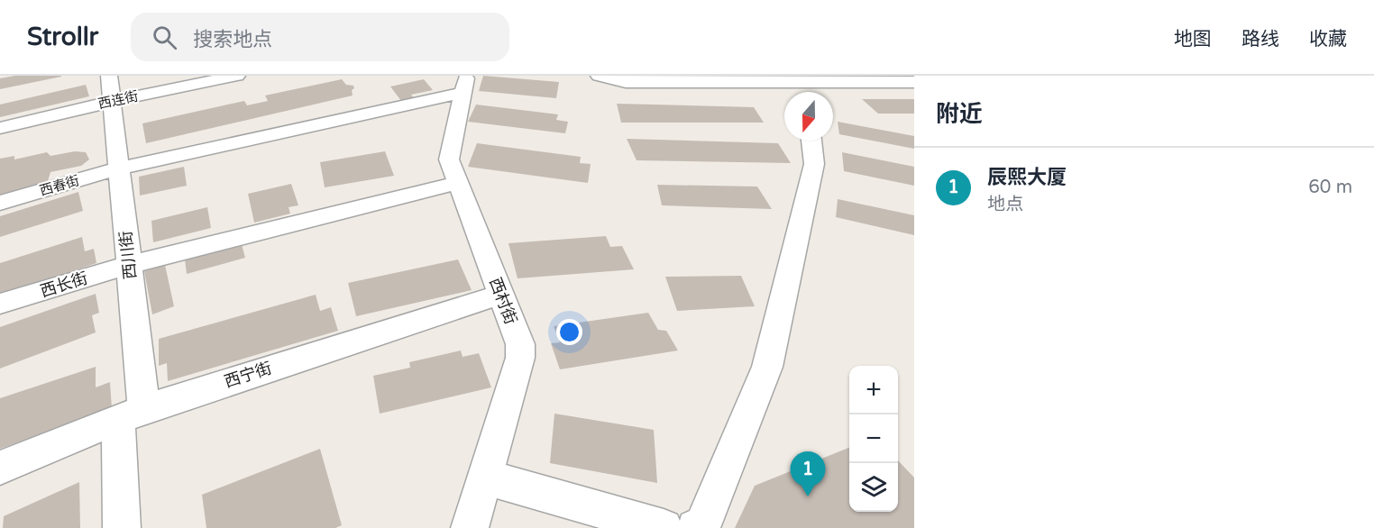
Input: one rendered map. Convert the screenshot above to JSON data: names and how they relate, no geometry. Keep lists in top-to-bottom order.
{
  "streets": {
    "street": [
      "西连街",
      "西春街",
      "西川街",
      "西长街",
      "西村街",
      "西宁街"
    ]
  },
  "crossings": [
    ["西连街", "西川街"],
    ["西春街", "西川街"],
    ["西春街", "西村街"],
    ["西川街", "西长街"],
    ["西川街", "西宁街"],
    ["西长街", "西村街"],
    ["西村街", "西宁街"]
  ],
  "north": "bottom",
  "page": {
    "header": "Strollr",
    "search": "搜索地点",
    "nav": ["地图", "路线", "收藏"],
    "heading": "附近",
    "list": [
      {
        "mark": "1",
        "name": "辰熙大厦",
        "note": "地点",
        "value": "60 m"
      }
    ],
    "map_buttons": ["+", "−"],
    "pins": "1"
  }
}
